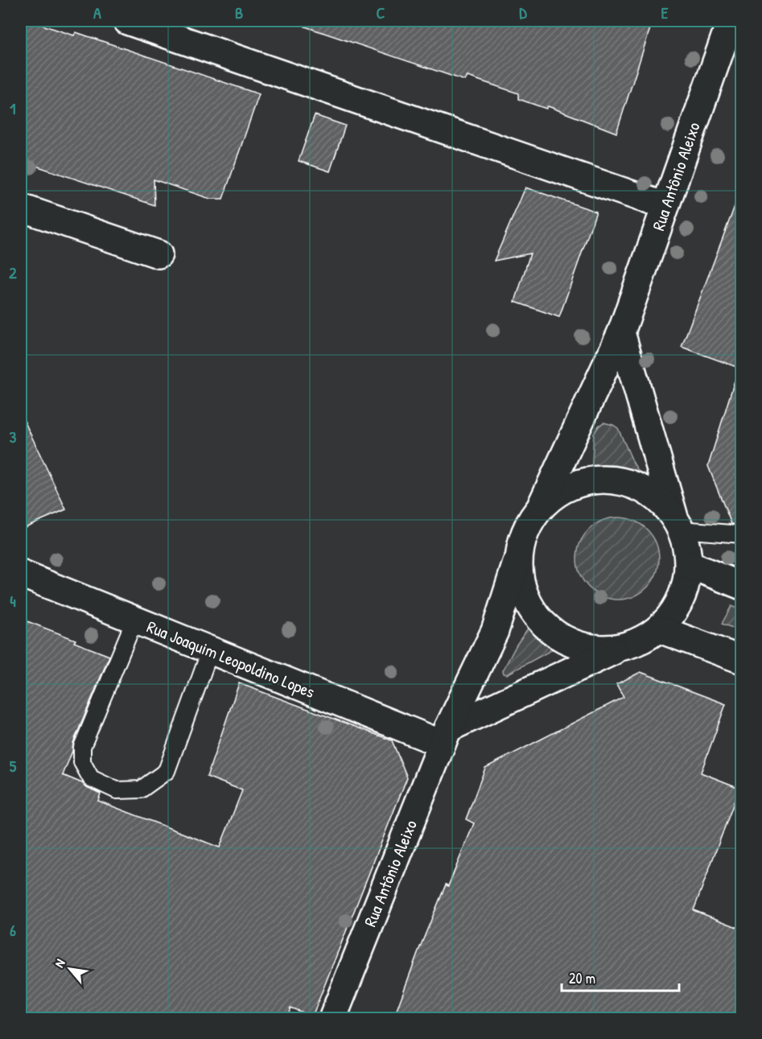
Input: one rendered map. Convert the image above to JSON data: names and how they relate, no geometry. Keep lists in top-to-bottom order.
{
  "streets": {
    "street": ["Rua Antônio Aleixo", "Rua Joaquim Leopoldino Lopes"]
  },
  "crossings": [
    ["Rua Antônio Aleixo", "Rua Joaquim Leopoldino Lopes"]
  ],
  "scale_bar": "20 m",
  "north": "top left",
  "grid": {
    "columns": [
      "A",
      "B",
      "C",
      "D",
      "E"
    ],
    "rows": [
      "1",
      "2",
      "3",
      "4",
      "5",
      "6"
    ]
  }
}
